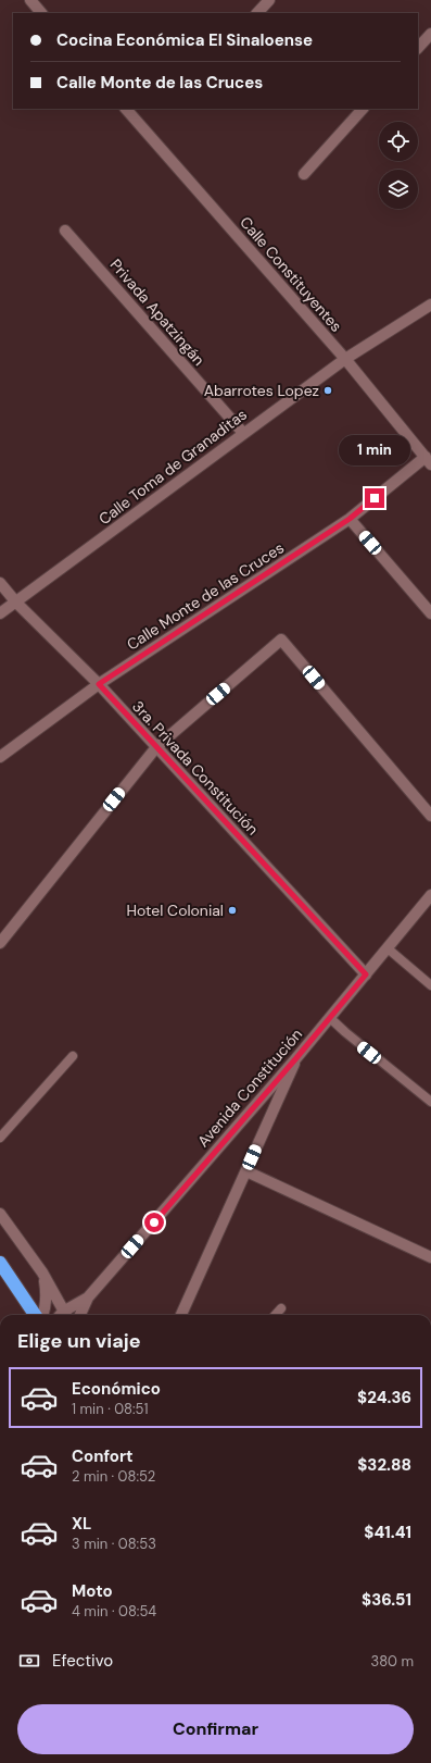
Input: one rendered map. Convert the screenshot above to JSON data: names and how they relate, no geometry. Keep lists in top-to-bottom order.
{
  "streets": {
    "street": [
      "Calle Constituyentes",
      "Privada Apatzingán",
      "Calle Toma de Granaditas",
      "Calle Monte de las Cruces",
      "3ra. Privada Constitución",
      "Avenida Constitución"
    ]
  },
  "crossings": [
    ["Calle Constituyentes", "Calle Toma de Granaditas"],
    ["Calle Constituyentes", "Calle Monte de las Cruces"],
    ["Privada Apatzingán", "Calle Toma de Granaditas"],
    ["Calle Toma de Granaditas", "3ra. Privada Constitución"],
    ["Calle Monte de las Cruces", "3ra. Privada Constitución"],
    ["3ra. Privada Constitución", "Avenida Constitución"]
  ],
  "places": ["Abarrotes Lopez", "Hotel Colonial"],
  "page": {
    "banner": ["Cocina Económica El Sinaloense", "Calle Monte de las Cruces"],
    "bubble": "1 min",
    "heading": "Elige un viaje",
    "list": [
      {
        "name": "Económico",
        "note": "1 min · 08:51",
        "value": "$24.36"
      },
      {
        "name": "Confort",
        "note": "2 min · 08:52",
        "value": "$32.88"
      },
      {
        "name": "XL",
        "note": "3 min · 08:53",
        "value": "$41.41"
      },
      {
        "name": "Moto",
        "note": "4 min · 08:54",
        "value": "$36.51"
      }
    ],
    "pay": ["Efectivo", "380 m"],
    "buttons": "Confirmar"
  }
}
